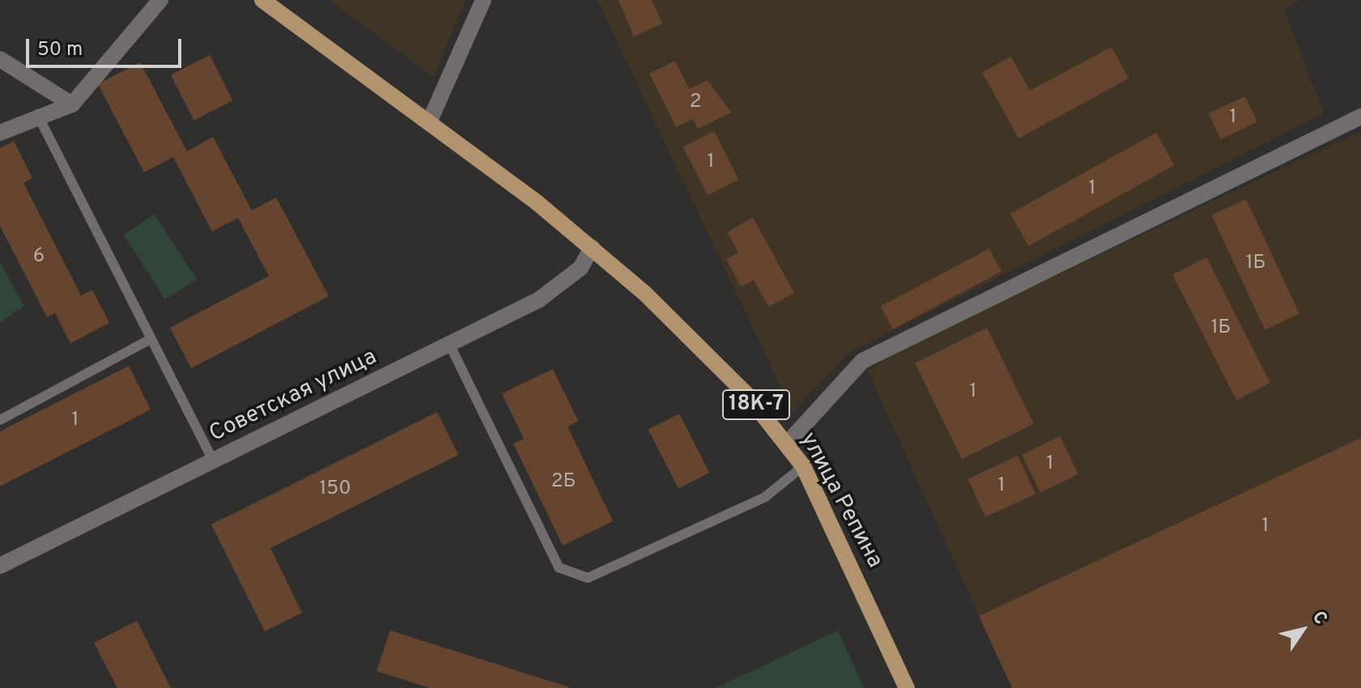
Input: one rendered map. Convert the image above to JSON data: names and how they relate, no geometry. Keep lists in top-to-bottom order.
{
  "streets": {
    "main road": ["18К-7", "улица Репина"],
    "street": ["Советская улица"]
  },
  "crossings": [
    ["Советская улица", "18К-7"],
    ["Советская улица", "улица Репина"],
    ["18К-7", "улица Репина"]
  ],
  "house_numbers": [
    "2",
    "1",
    "1",
    "1",
    "6",
    "1Б",
    "1Б",
    "1",
    "1",
    "1",
    "2Б",
    "1",
    "150",
    "1"
  ],
  "scale_bar": "50 m",
  "north": "top right"
}
